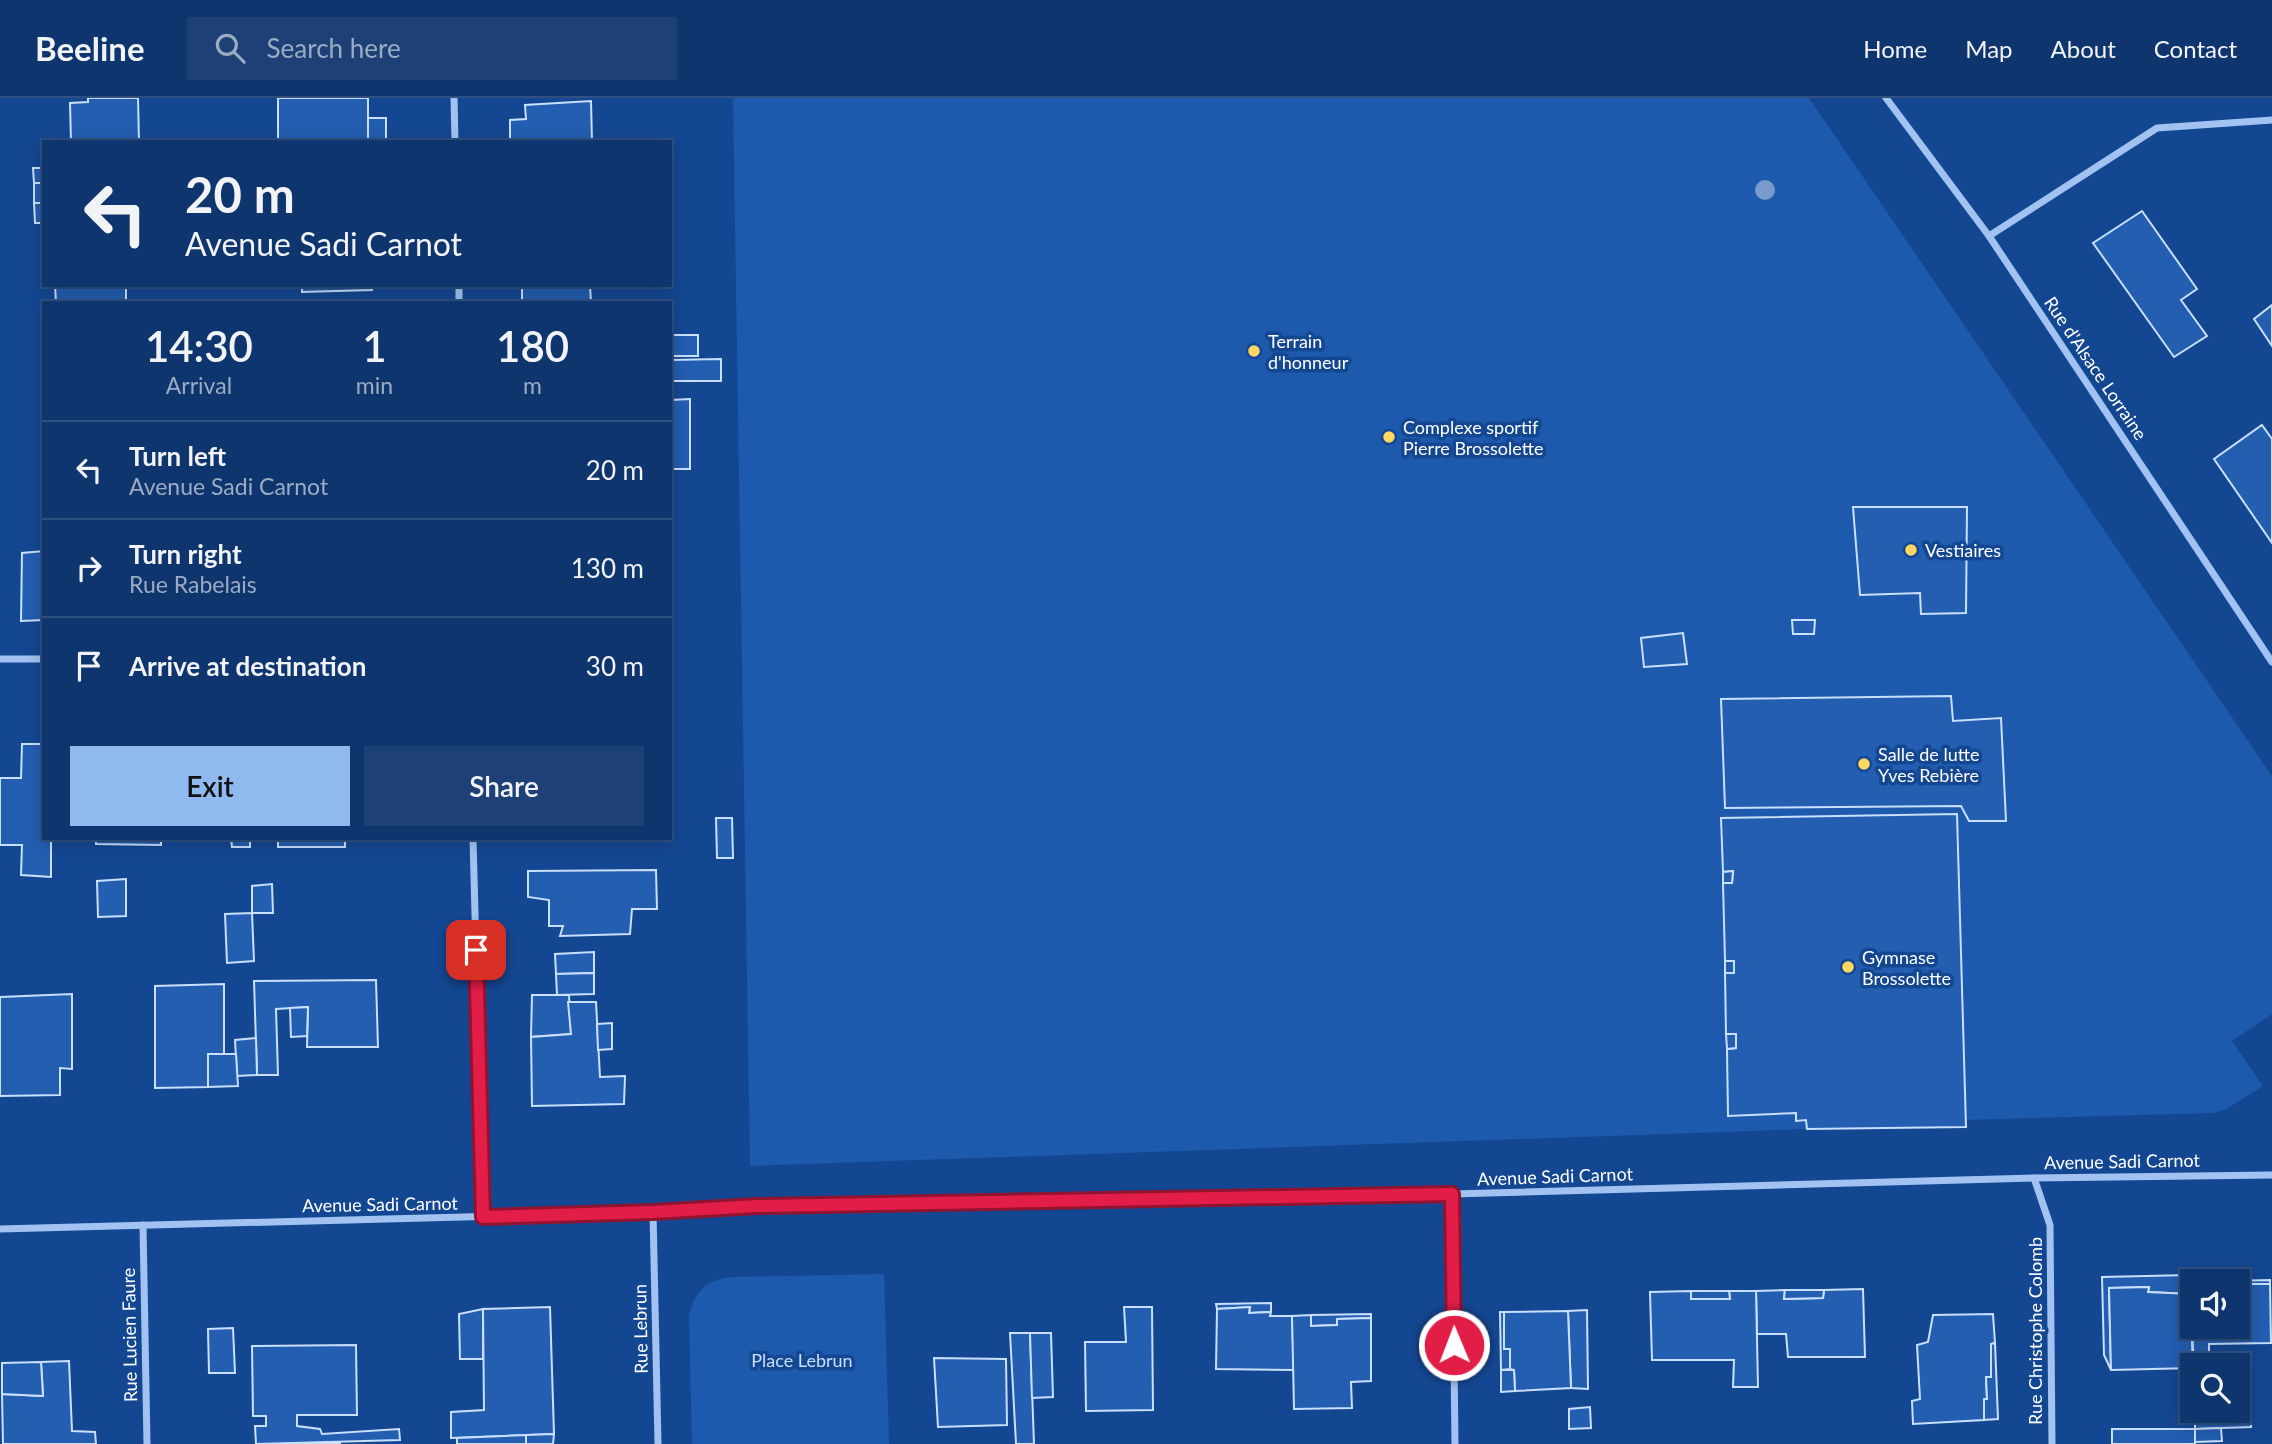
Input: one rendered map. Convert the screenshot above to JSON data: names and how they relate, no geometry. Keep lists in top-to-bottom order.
{
  "streets": {
    "street": [
      "Rue d'Alsace Lorraine",
      "Avenue Sadi Carnot",
      "Rue Lebrun",
      "Rue Christophe Colomb",
      "Rue Lucien Faure"
    ]
  },
  "crossings": [
    ["Avenue Sadi Carnot", "Rue Lebrun"],
    ["Avenue Sadi Carnot", "Rue Christophe Colomb"],
    ["Avenue Sadi Carnot", "Rue Lucien Faure"]
  ],
  "parks": ["Place Lebrun"],
  "places": [
    "Terrain d'honneur",
    "Complexe sportif Pierre Brossolette",
    "Vestiaires",
    "Salle de lutte Yves Rebière",
    "Gymnase Brossolette"
  ],
  "page": {
    "header": "Beeline",
    "search": "Search here",
    "nav": [
      "Home",
      "Map",
      "About",
      "Contact"
    ],
    "turn": ["20 m", "Avenue Sadi Carnot"],
    "eta": [
      "14:30",
      "Arrival",
      "1",
      "min",
      "180",
      "m"
    ],
    "list": [
      {
        "name": "Turn left",
        "note": "Avenue Sadi Carnot",
        "value": "20 m"
      },
      {
        "name": "Turn right",
        "note": "Rue Rabelais",
        "value": "130 m"
      },
      {
        "name": "Arrive at destination",
        "value": "30 m"
      }
    ],
    "buttons": ["Exit", "Share"]
  }
}
